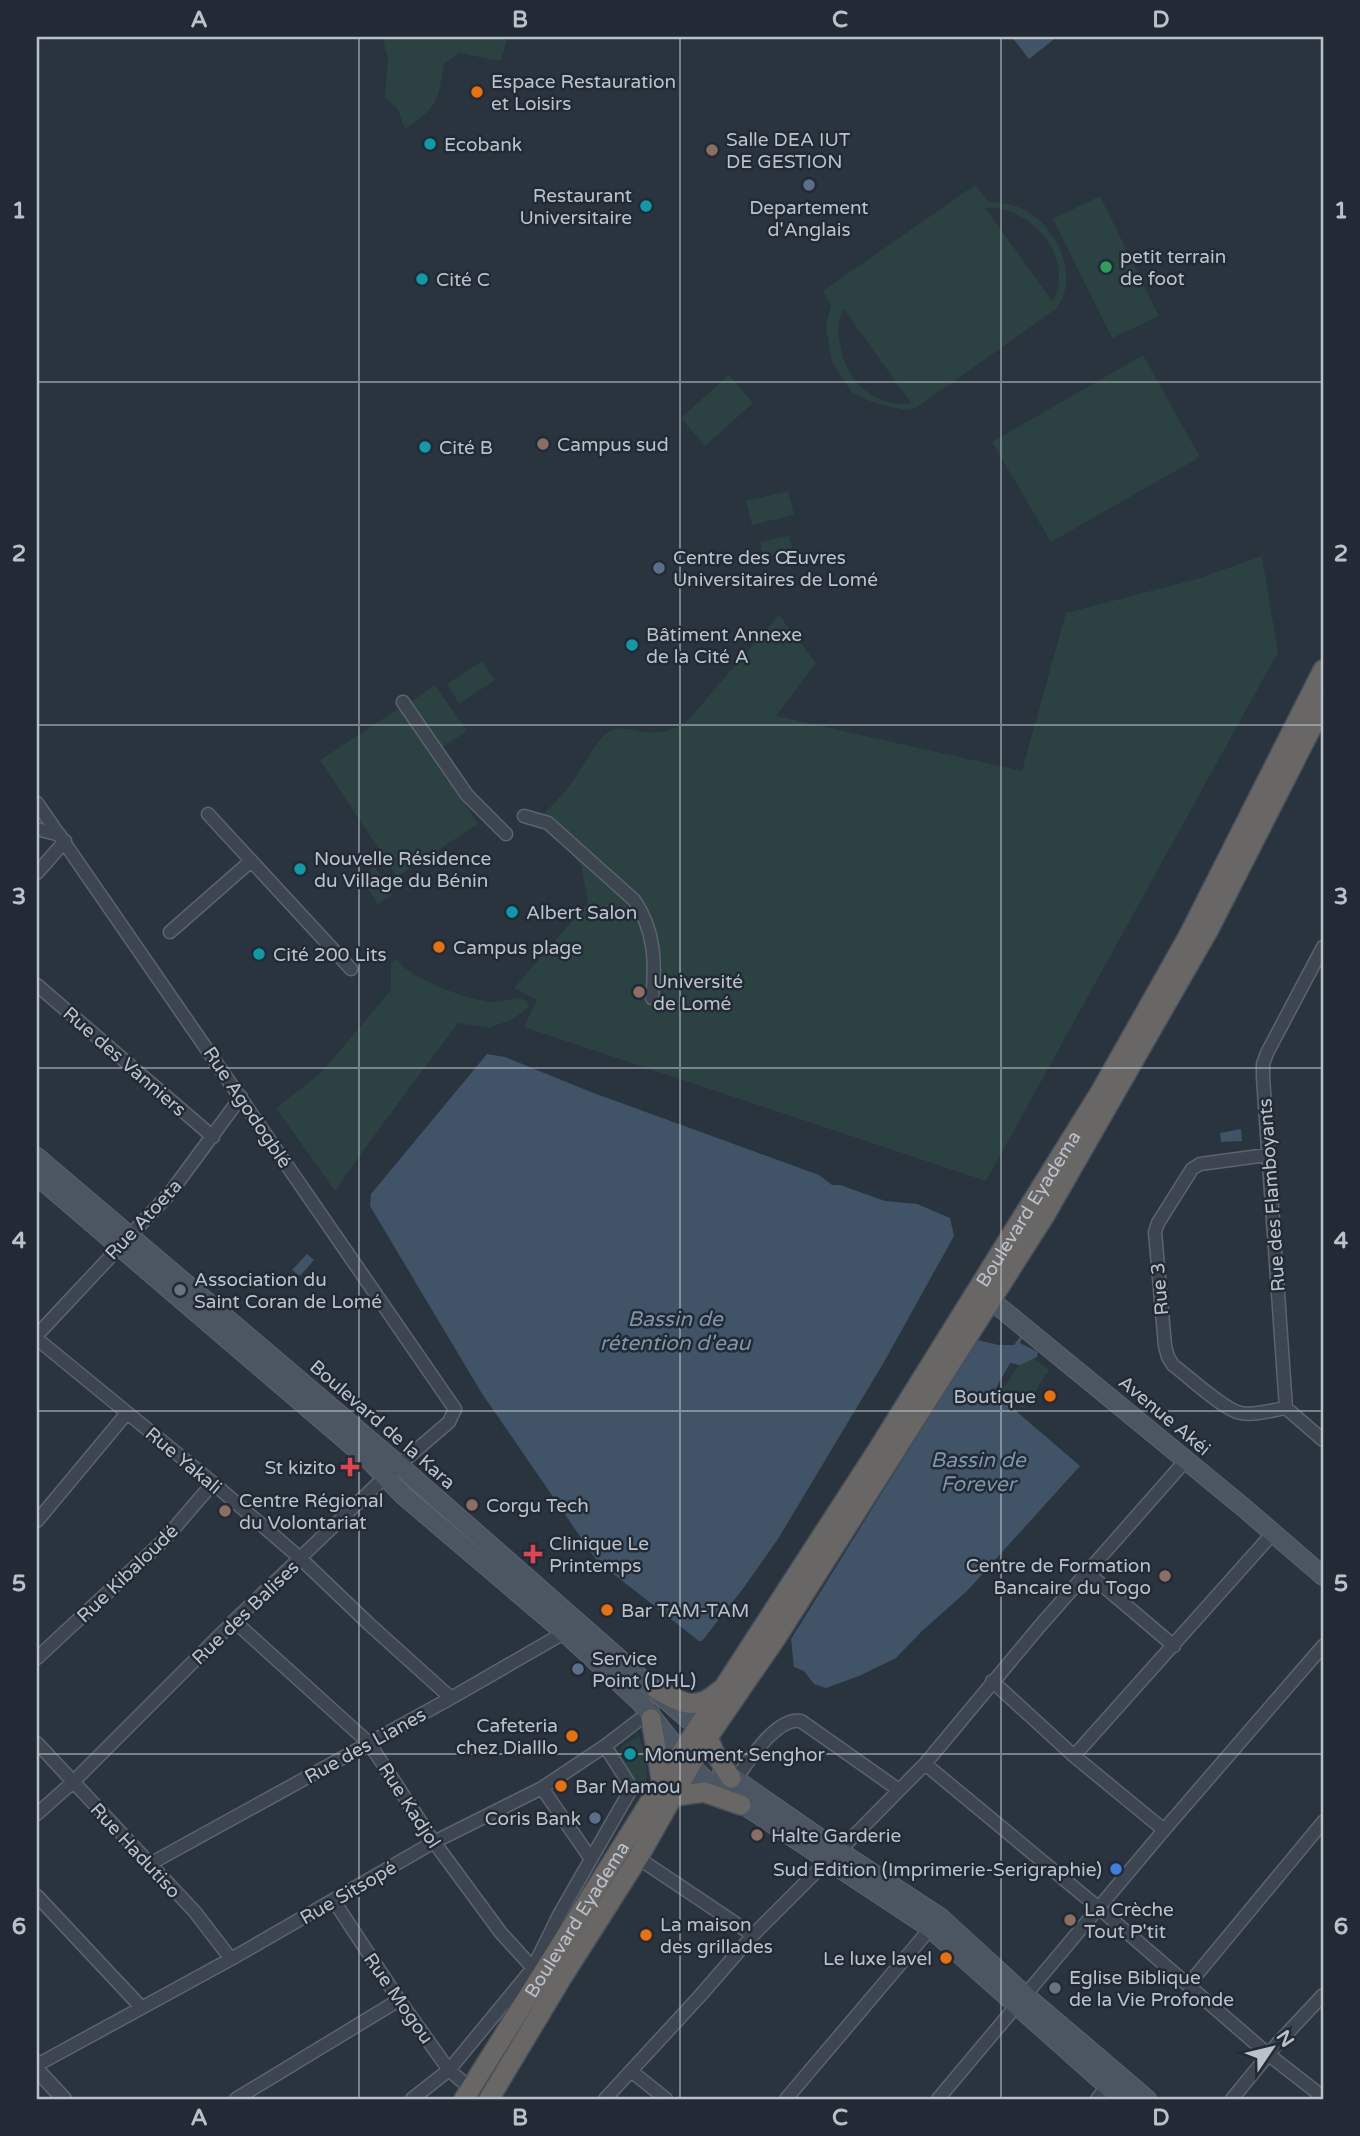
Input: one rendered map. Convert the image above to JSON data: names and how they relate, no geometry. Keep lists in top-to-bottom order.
{
  "streets": {
    "highway": ["Boulevard Eyadema"],
    "main road": ["Avenue Akéi", "Boulevard de la Kara"],
    "street": [
      "Rue des Vanniers",
      "Rue Agodogblé",
      "Rue des Flamboyants",
      "Rue Atoeta",
      "Rue 3",
      "Rue Yakali",
      "Rue Kibaloudé",
      "Rue des Balises",
      "Rue des Lianes",
      "Rue Kadjol",
      "Rue Hadutiso",
      "Rue Sitsopé",
      "Rue Mogou"
    ]
  },
  "crossings": [
    ["Rue des Vanniers", "Rue Atoeta"],
    ["Rue Agodogblé", "Rue Atoeta"],
    ["Rue Agodogblé", "Rue des Balises"],
    ["Rue des Flamboyants", "Rue 3"],
    ["Boulevard Eyadema", "Avenue Akéi"],
    ["Boulevard Eyadema", "Boulevard de la Kara"],
    ["Boulevard Eyadema", "Rue Kadjol"],
    ["Boulevard Eyadema", "Rue Mogou"],
    ["Rue Atoeta", "Boulevard de la Kara"],
    ["Rue Atoeta", "Rue Yakali"],
    ["Boulevard de la Kara", "Rue des Balises"],
    ["Boulevard de la Kara", "Rue des Lianes"],
    ["Boulevard de la Kara", "Rue Sitsopé"],
    ["Rue Yakali", "Rue Kibaloudé"],
    ["Rue Yakali", "Rue des Balises"],
    ["Rue Yakali", "Rue des Lianes"],
    ["Rue des Balises", "Rue Kadjol"],
    ["Rue des Balises", "Rue Hadutiso"],
    ["Rue des Lianes", "Rue Kadjol"],
    ["Rue des Lianes", "Rue Hadutiso"],
    ["Rue Kadjol", "Rue Sitsopé"],
    ["Rue Hadutiso", "Rue Sitsopé"],
    ["Rue Sitsopé", "Rue Mogou"]
  ],
  "water": ["Bassin de rétention d'eau", "Bassin de Forever"],
  "places": {
    "other": [
      "Espace Restauration et Loisirs",
      "Ecobank",
      "Salle DEA IUT DE GESTION",
      "Departement d'Anglais",
      "Restaurant Universitaire",
      "petit terrain de foot",
      "Cité C",
      "Campus sud",
      "Cité B",
      "Centre des Œuvres Universitaires de Lomé",
      "Bâtiment Annexe de la Cité A",
      "Nouvelle Résidence du Village du Bénin",
      "Albert Salon",
      "Campus plage",
      "Cité 200 Lits",
      "Université de Lomé",
      "Association du Saint Coran de Lomé",
      "Boutique",
      "Corgu Tech",
      "Centre Régional du Volontariat",
      "Centre de Formation Bancaire du Togo",
      "Bar TAM-TAM",
      "Service Point (DHL)",
      "Cafeteria chez Dialllo",
      "Monument Senghor",
      "Bar Mamou",
      "Coris Bank",
      "Halte Garderie",
      "Sud Edition (Imprimerie-Serigraphie)",
      "La Crèche Tout P'tit",
      "La maison des grillades",
      "Le luxe lavel",
      "Eglise Biblique de la Vie Profonde"
    ],
    "health": ["St kizito", "Clinique Le Printemps"]
  },
  "north": "top right",
  "grid": {
    "columns": [
      "A",
      "B",
      "C",
      "D"
    ],
    "rows": [
      "1",
      "2",
      "3",
      "4",
      "5",
      "6"
    ]
  }
}
